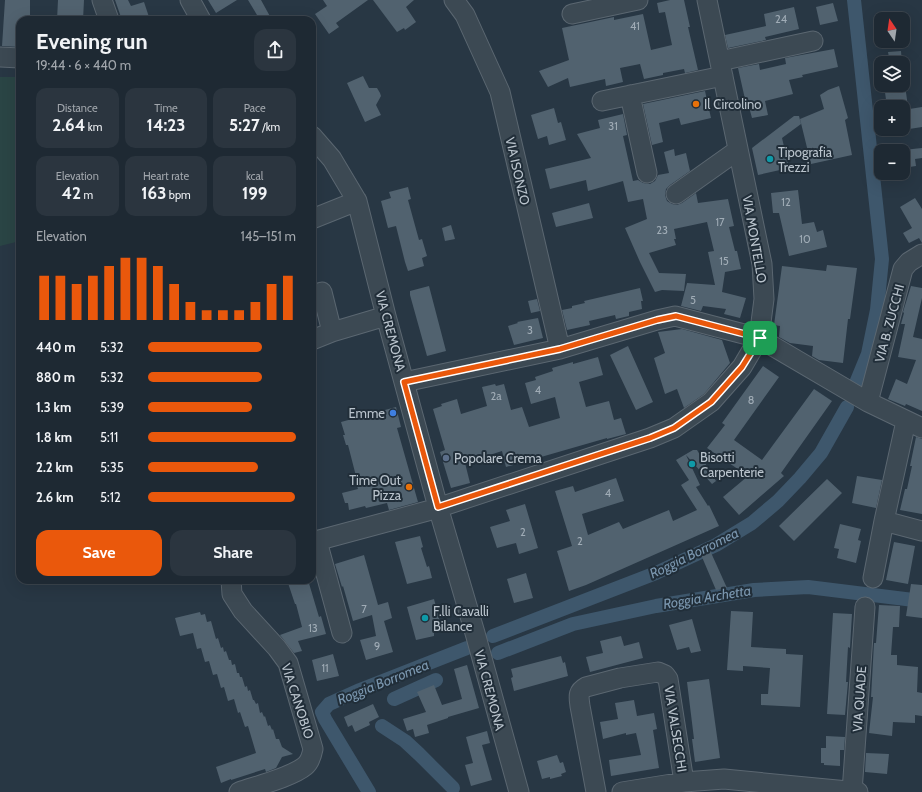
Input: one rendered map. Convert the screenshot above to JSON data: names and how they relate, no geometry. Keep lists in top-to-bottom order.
{
  "streets": {
    "street": [
      "VIA ISONZO",
      "VIA MONTELLO",
      "VIA B. ZUCCHI",
      "VIA CREMONA",
      "VIA QUADE",
      "VIA CANOBIO",
      "VIA VALSECCHI"
    ]
  },
  "crossings": [
    ["VIA MONTELLO", "VIA CREMONA"],
    ["VIA QUADE", "VIA VALSECCHI"]
  ],
  "water": ["Roggia Borromea", "Roggia Archetta"],
  "places": [
    "Il Circolino",
    "Tipografia Trezzi",
    "Emme",
    "Popolare Crema",
    "Bisotti Carpenterie",
    "Time Out Pizza",
    "F.lli Cavalli Bilance"
  ],
  "house_numbers": [
    "24",
    "41",
    "31",
    "12",
    "17",
    "23",
    "10",
    "15",
    "5",
    "3",
    "4",
    "2a",
    "8",
    "4",
    "2",
    "2",
    "7",
    "13",
    "9",
    "11"
  ],
  "north": "top",
  "page": {
    "map_buttons": ["+", "−"],
    "heading": ["Evening run", "19:44 · 6 × 440 m"],
    "stats": [
      ["Distance", "2.64 km"],
      ["Time", "14:23"],
      ["Pace", "5:27 /km"],
      ["Elevation", "42 m"],
      ["Heart rate", "163 bpm"],
      ["kcal", "199"]
    ],
    "chart": ["Elevation", "145–151 m"],
    "list": [
      {
        "name": "440 m",
        "note": "5:32"
      },
      {
        "name": "880 m",
        "note": "5:32"
      },
      {
        "name": "1.3 km",
        "note": "5:39"
      },
      {
        "name": "1.8 km",
        "note": "5:11"
      },
      {
        "name": "2.2 km",
        "note": "5:35"
      },
      {
        "name": "2.6 km",
        "note": "5:12"
      }
    ],
    "buttons": ["Save", "Share"]
  }
}
